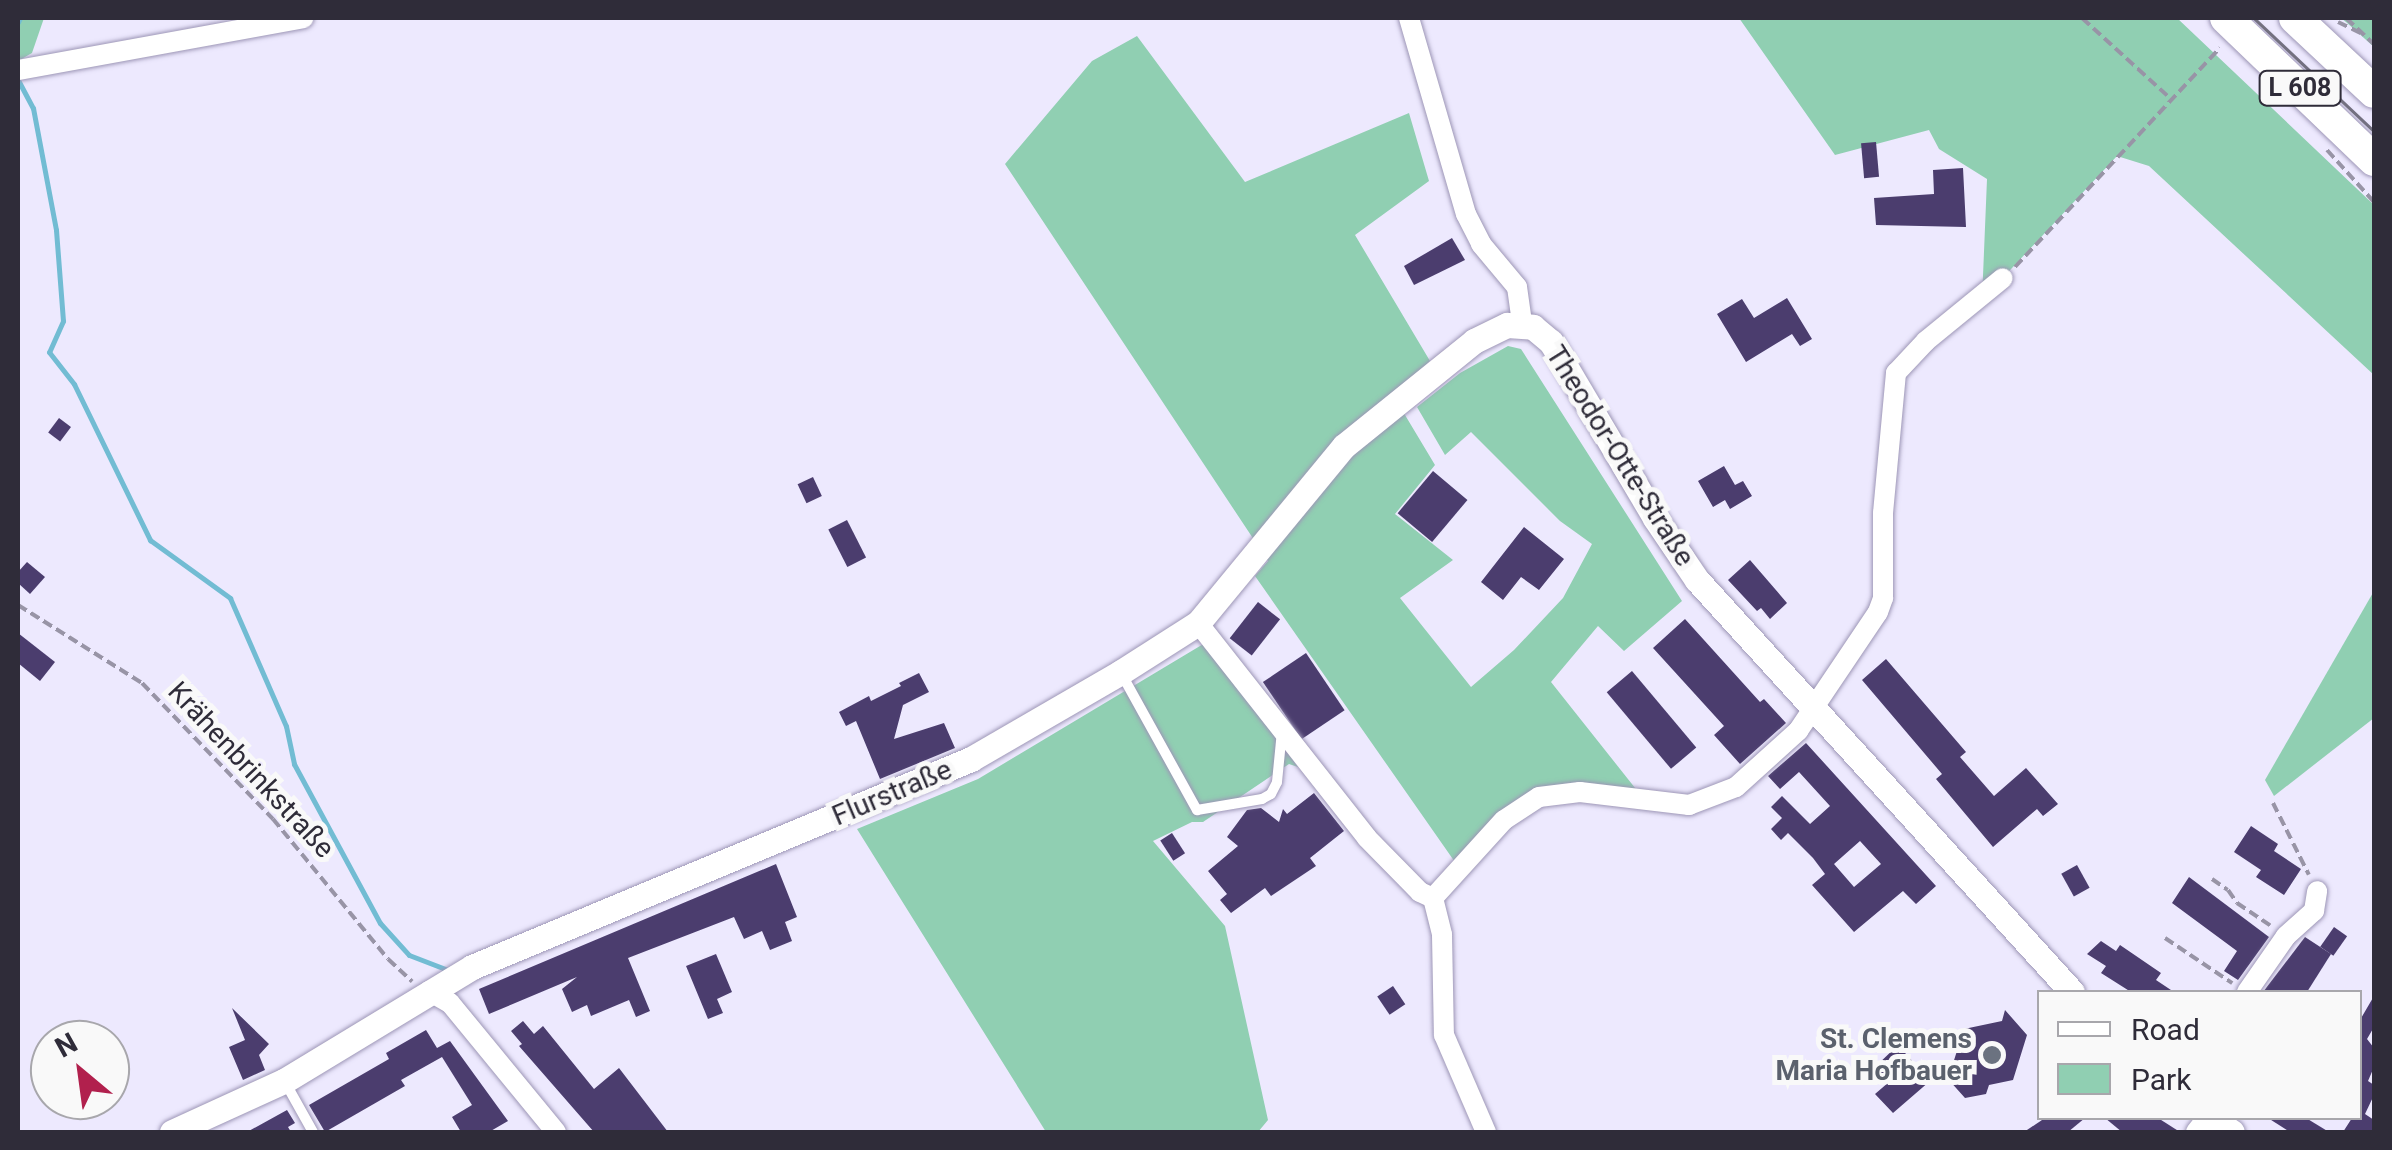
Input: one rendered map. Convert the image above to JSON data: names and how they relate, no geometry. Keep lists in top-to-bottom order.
{
  "streets": {
    "main road": ["L 608"],
    "street": ["Theodor-Otte-Straße", "Flurstraße"],
    "path": ["Krähenbrinkstraße"]
  },
  "crossings": [
    ["Theodor-Otte-Straße", "Flurstraße"],
    ["Krähenbrinkstraße", "Flurstraße"]
  ],
  "places": ["St. Clemens Maria Hofbauer"],
  "legend": ["Road", "Park"],
  "north": "top left"
}
